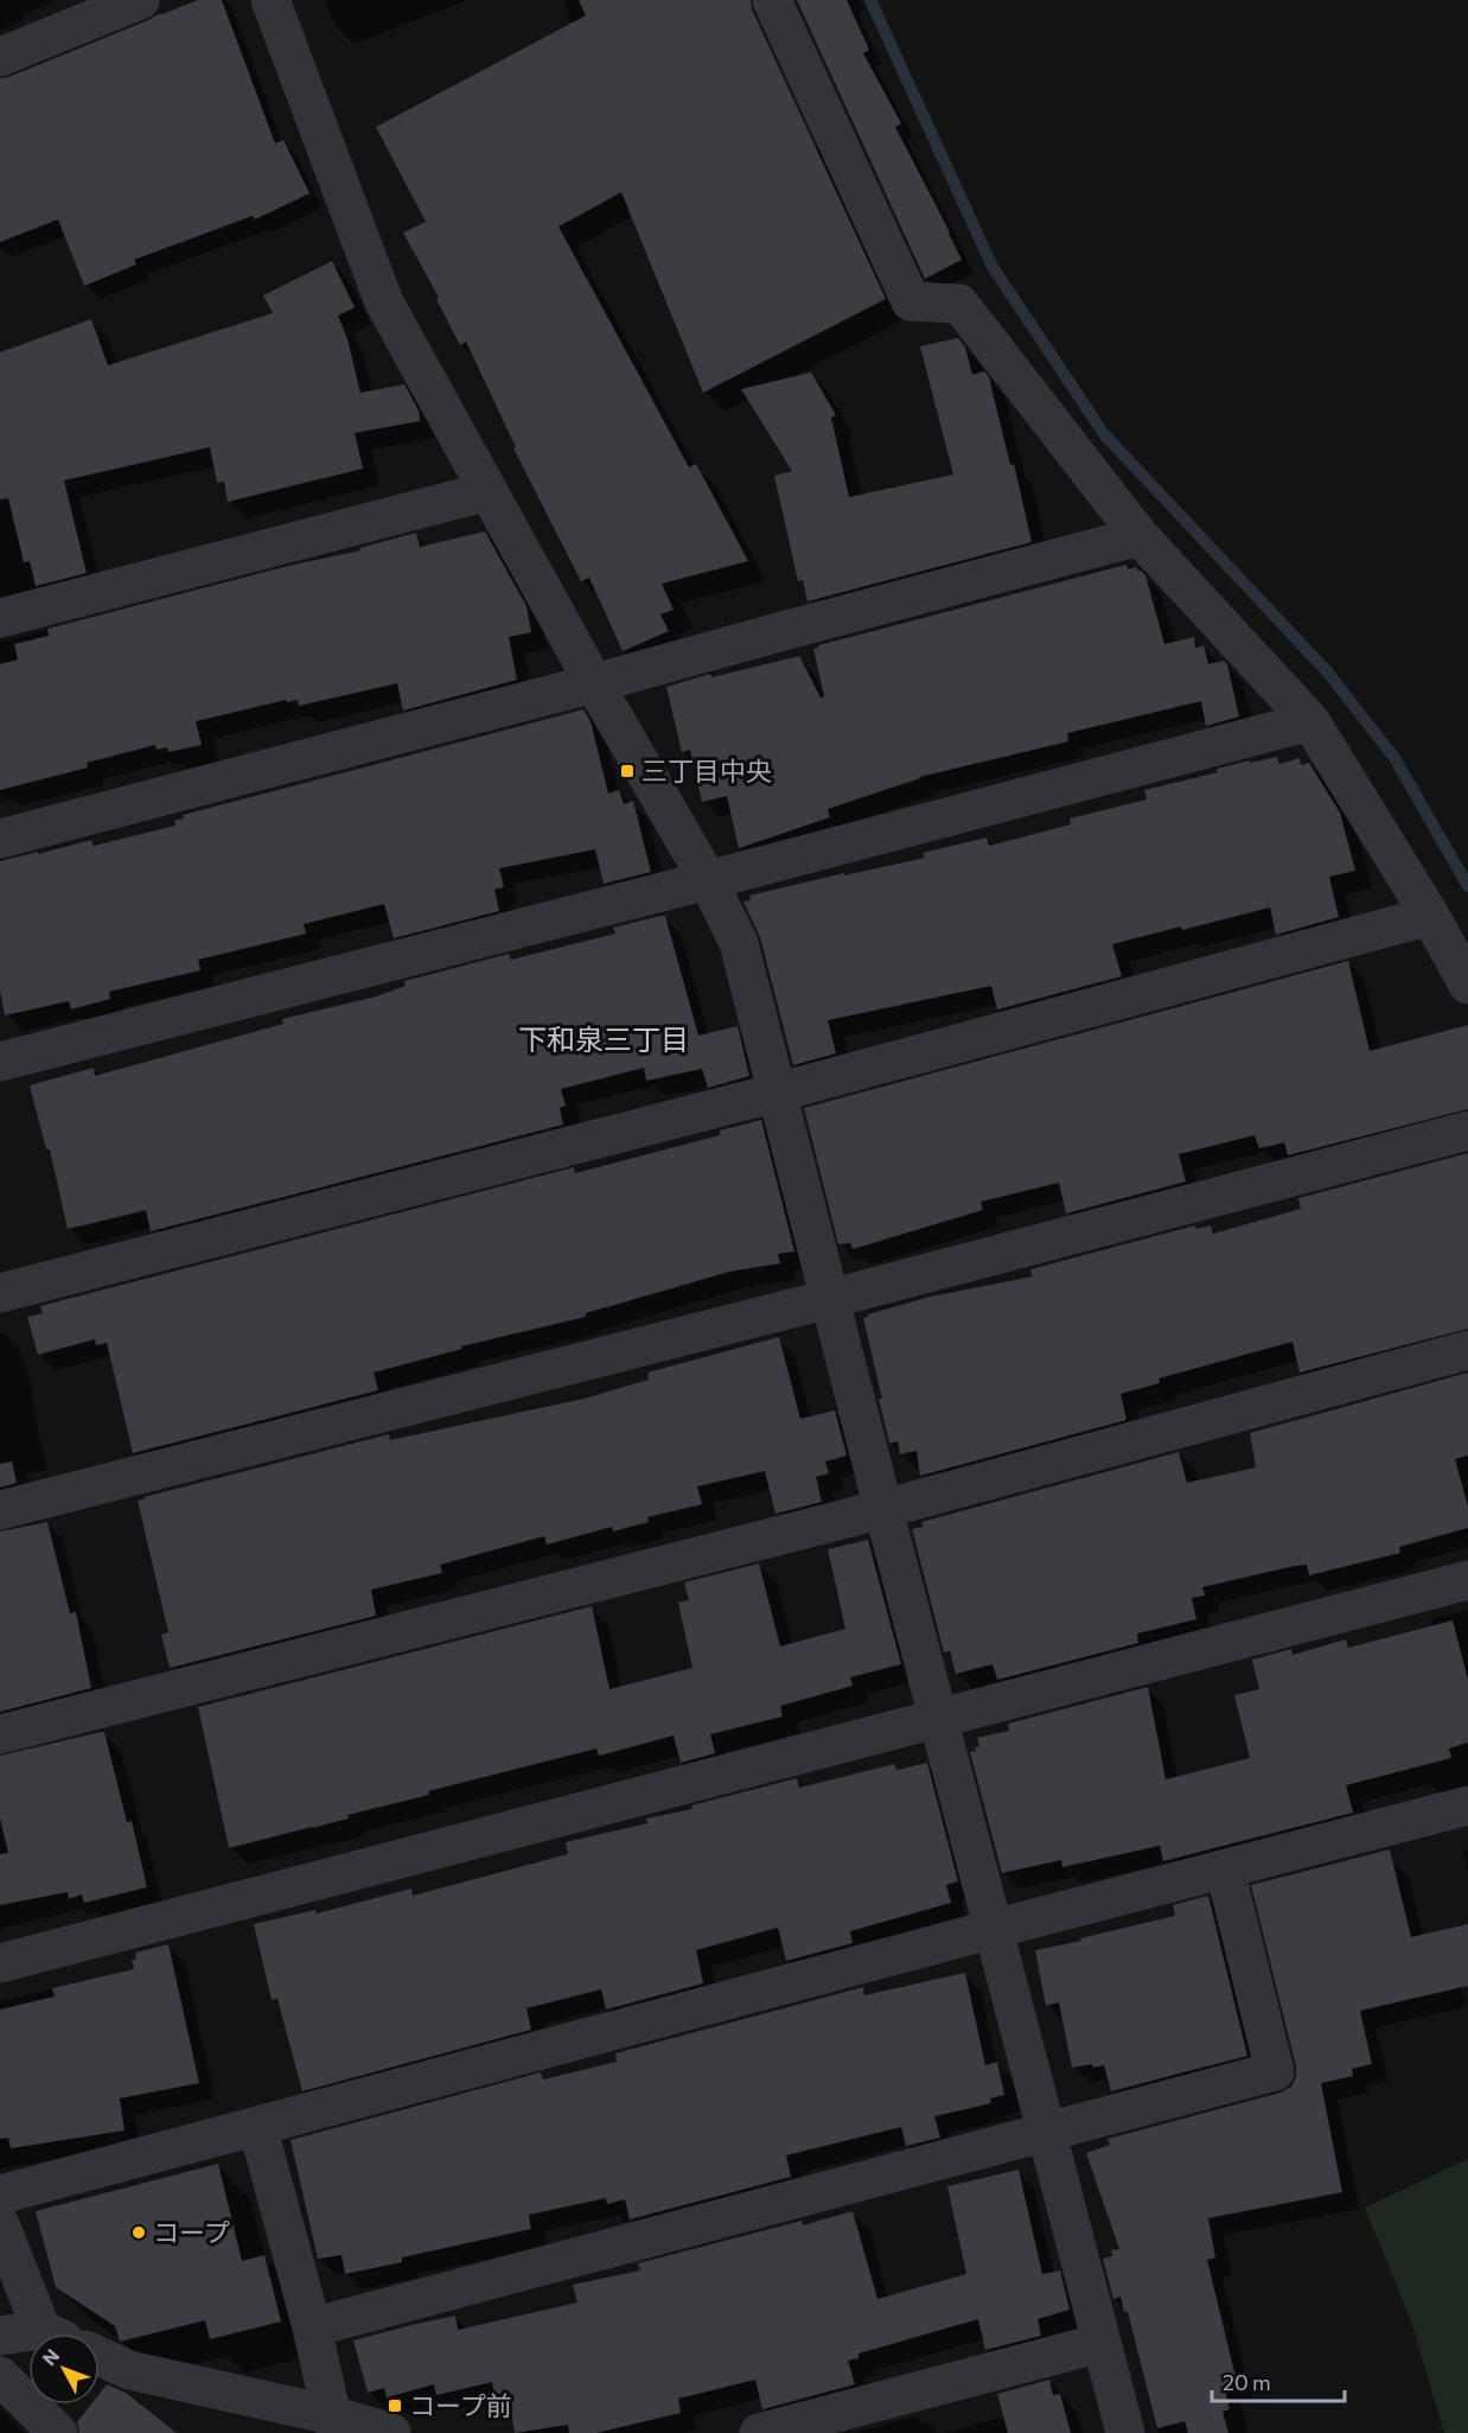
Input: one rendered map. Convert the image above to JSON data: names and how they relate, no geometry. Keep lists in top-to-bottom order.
{
  "districts": ["下和泉三丁目"],
  "places": {
    "transit": ["三丁目中央", "コープ前"],
    "other": ["コープ"]
  },
  "scale_bar": "20 m",
  "north": "top left"
}
